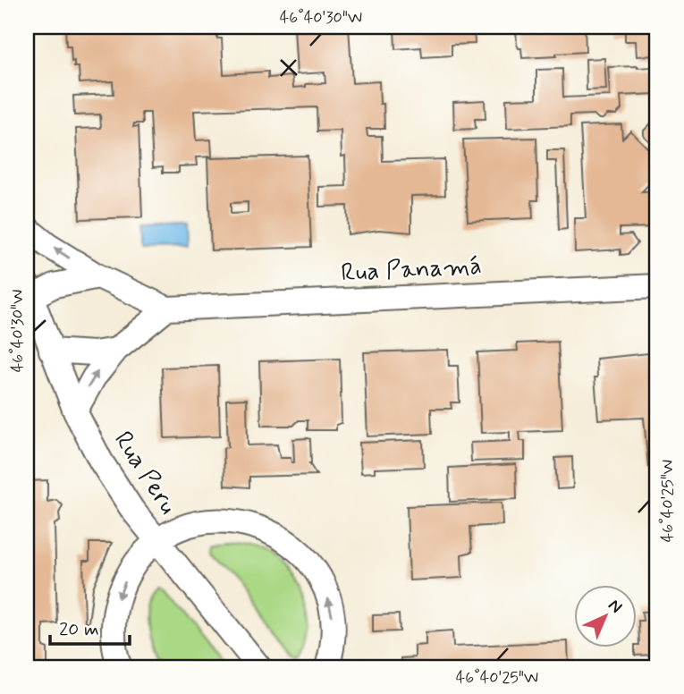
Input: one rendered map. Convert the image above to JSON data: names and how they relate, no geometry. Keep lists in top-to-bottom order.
{
  "streets": {
    "street": ["Rua Panamá", "Rua Peru"]
  },
  "scale_bar": "20 m",
  "north": "top right",
  "coordinates": ["46°40'30\"W", "46°40'25\"W"]
}
